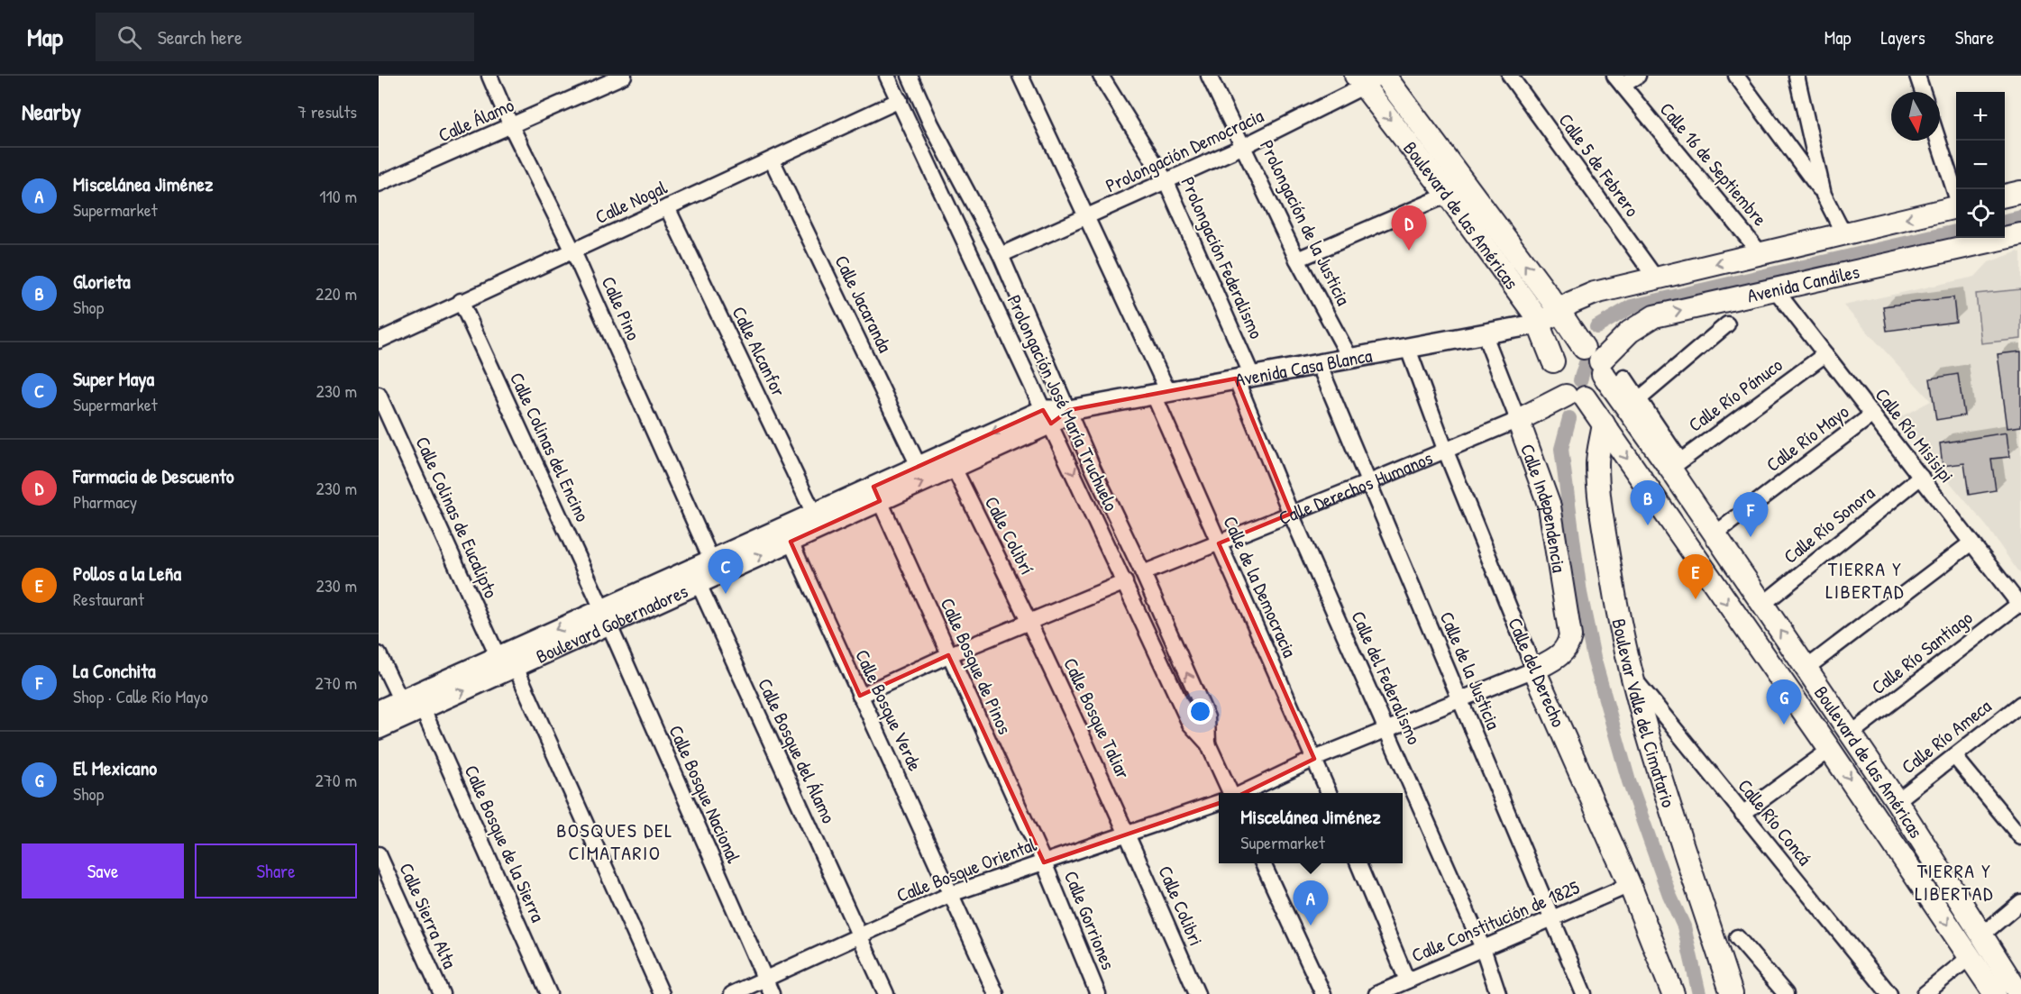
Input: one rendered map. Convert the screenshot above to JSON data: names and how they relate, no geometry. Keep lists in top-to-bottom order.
{
  "streets": {
    "main road": [
      "Boulevard de las Américas",
      "Avenida Candiles",
      "Calle Derechos Humanos",
      "Calle Independencia",
      "Calle del Derecho",
      "Boulevar Valle del Cimatario"
    ],
    "street": [
      "Calle Álamo",
      "Prolongación Democracia",
      "Calle 16 de Septiembre",
      "Calle 5 de Febrero",
      "Calle Nogal",
      "Prolongación de la Justicia",
      "Prolongación Federalismo",
      "Calle Jacaranda",
      "Calle Pino",
      "Calle Alcanfor",
      "Avenida Casa Blanca",
      "Calle Río Pánuco",
      "Prolongación José María Truchuelo",
      "Calle Río Misisipi",
      "Calle Río Mayo",
      "Calle Colinas del Encino",
      "Calle Colinas de Eucalipto",
      "Calle Río Sonora",
      "Calle Colibrí",
      "Calle de la Democracia",
      "Boulevard Gobernadores",
      "Calle Río Santiago",
      "Calle Bosque de Pinos",
      "Calle de la Justicia",
      "Calle del Federalismo",
      "Calle Bosque Verde",
      "Calle Bosque Taliar",
      "Calle Río Ameca",
      "Calle Bosque del Álamo",
      "Calle Bosque Nacional",
      "Calle Río Concá",
      "Calle Bosque de la Sierra",
      "Calle Bosque Oriental",
      "Calle Colibri",
      "Calle Sierra Alta",
      "Calle Gorriones",
      "Calle Constitución de 1825"
    ]
  },
  "crossings": [
    ["Calle Álamo", "Calle Pino"],
    ["Prolongación Democracia", "Boulevard de las Américas"],
    ["Prolongación Democracia", "Prolongación de la Justicia"],
    ["Prolongación Democracia", "Prolongación Federalismo"],
    ["Prolongación Democracia", "Prolongación José María Truchuelo"],
    ["Prolongación Democracia", "Calle de la Democracia"],
    ["Calle 16 de Septiembre", "Avenida Candiles"],
    ["Calle 5 de Febrero", "Avenida Candiles"],
    ["Calle Nogal", "Calle Jacaranda"],
    ["Calle Nogal", "Calle Pino"],
    ["Calle Nogal", "Calle Alcanfor"],
    ["Calle Nogal", "Prolongación José María Truchuelo"],
    ["Calle Nogal", "Calle Colinas del Encino"],
    ["Boulevard de las Américas", "Avenida Candiles"],
    ["Boulevard de las Américas", "Avenida Casa Blanca"],
    ["Boulevard de las Américas", "Calle Río Pánuco"],
    ["Boulevard de las Américas", "Calle Río Mayo"],
    ["Boulevard de las Américas", "Calle Derechos Humanos"],
    ["Boulevard de las Américas", "Calle Río Sonora"],
    ["Boulevard de las Américas", "Calle Río Santiago"],
    ["Boulevard de las Américas", "Boulevar Valle del Cimatario"],
    ["Boulevard de las Américas", "Calle Río Ameca"],
    ["Prolongación de la Justicia", "Avenida Casa Blanca"],
    ["Prolongación Federalismo", "Avenida Casa Blanca"],
    ["Prolongación Federalismo", "Calle del Federalismo"],
    ["Avenida Candiles", "Avenida Casa Blanca"],
    ["Avenida Candiles", "Calle Río Misisipi"],
    ["Avenida Candiles", "Calle Derechos Humanos"],
    ["Calle Jacaranda", "Boulevard Gobernadores"],
    ["Calle Pino", "Boulevard Gobernadores"],
    ["Calle Alcanfor", "Boulevard Gobernadores"],
    ["Avenida Casa Blanca", "Prolongación José María Truchuelo"],
    ["Avenida Casa Blanca", "Calle Independencia"],
    ["Avenida Casa Blanca", "Calle de la Democracia"],
    ["Avenida Casa Blanca", "Boulevard Gobernadores"],
    ["Avenida Casa Blanca", "Calle de la Justicia"],
    ["Avenida Casa Blanca", "Calle del Derecho"],
    ["Avenida Casa Blanca", "Calle del Federalismo"],
    ["Calle Río Pánuco", "Calle Río Misisipi"],
    ["Prolongación José María Truchuelo", "Calle Derechos Humanos"],
    ["Prolongación José María Truchuelo", "Boulevard Gobernadores"],
    ["Calle Río Misisipi", "Calle Río Mayo"],
    ["Calle Río Misisipi", "Calle Río Sonora"],
    ["Calle Río Misisipi", "Calle Río Santiago"],
    ["Calle Colinas del Encino", "Boulevard Gobernadores"],
    ["Calle Colinas del Encino", "Calle Bosque Nacional"],
    ["Calle Derechos Humanos", "Calle Independencia"],
    ["Calle Derechos Humanos", "Calle de la Democracia"],
    ["Calle Derechos Humanos", "Calle de la Justicia"],
    ["Calle Derechos Humanos", "Calle del Derecho"],
    ["Calle Derechos Humanos", "Calle del Federalismo"],
    ["Calle Independencia", "Calle del Derecho"],
    ["Calle Colinas de Eucalipto", "Boulevard Gobernadores"],
    ["Calle Colibrí", "Boulevard Gobernadores"],
    ["Calle Colibrí", "Calle Bosque Taliar"],
    ["Boulevard Gobernadores", "Calle Bosque de Pinos"],
    ["Boulevard Gobernadores", "Calle Bosque Verde"],
    ["Boulevard Gobernadores", "Calle Bosque del Álamo"],
    ["Boulevard Gobernadores", "Calle Bosque Nacional"],
    ["Boulevard Gobernadores", "Calle Bosque de la Sierra"],
    ["Calle Bosque de Pinos", "Calle Bosque Oriental"],
    ["Calle Bosque de Pinos", "Calle Gorriones"],
    ["Calle de la Justicia", "Calle Constitución de 1825"],
    ["Calle del Derecho", "Calle Constitución de 1825"],
    ["Calle del Federalismo", "Calle Constitución de 1825"],
    ["Calle Bosque Verde", "Calle Bosque Oriental"],
    ["Boulevar Valle del Cimatario", "Calle Río Concá"],
    ["Calle Bosque Taliar", "Calle Bosque Oriental"],
    ["Calle Bosque Taliar", "Calle Colibri"],
    ["Calle Bosque del Álamo", "Calle Bosque Oriental"],
    ["Calle Bosque Nacional", "Calle Bosque Oriental"],
    ["Calle Bosque Oriental", "Calle Colibri"],
    ["Calle Bosque Oriental", "Calle Gorriones"]
  ],
  "districts": ["TIERRA Y LIBERTAD", "BOSQUES DEL CIMATARIO", "TIERRA Y LIBERTAD"],
  "north": "bottom",
  "page": {
    "header": "Map",
    "search": "Search here",
    "nav": ["Map", "Layers", "Share"],
    "heading": ["Nearby", "7 results"],
    "map_buttons": ["+", "−"],
    "list": [
      {
        "mark": "A",
        "name": "Miscelánea Jiménez",
        "note": "Supermarket",
        "value": "110 m"
      },
      {
        "mark": "B",
        "name": "Glorieta",
        "note": "Shop",
        "value": "220 m"
      },
      {
        "mark": "C",
        "name": "Super Maya",
        "note": "Supermarket",
        "value": "230 m"
      },
      {
        "mark": "D",
        "name": "Farmacia de Descuento",
        "note": "Pharmacy",
        "value": "230 m"
      },
      {
        "mark": "E",
        "name": "Pollos a la Leña",
        "note": "Restaurant",
        "value": "230 m"
      },
      {
        "mark": "F",
        "name": "La Conchita",
        "note": "Shop · Calle Río Mayo",
        "value": "270 m"
      },
      {
        "mark": "G",
        "name": "El Mexicano",
        "note": "Shop",
        "value": "270 m"
      }
    ],
    "pins": [
      "D",
      "B",
      "F",
      "C",
      "E",
      "G",
      "A"
    ],
    "popup": ["Miscelánea Jiménez", "Supermarket"],
    "buttons": ["Save", "Share"]
  }
}
